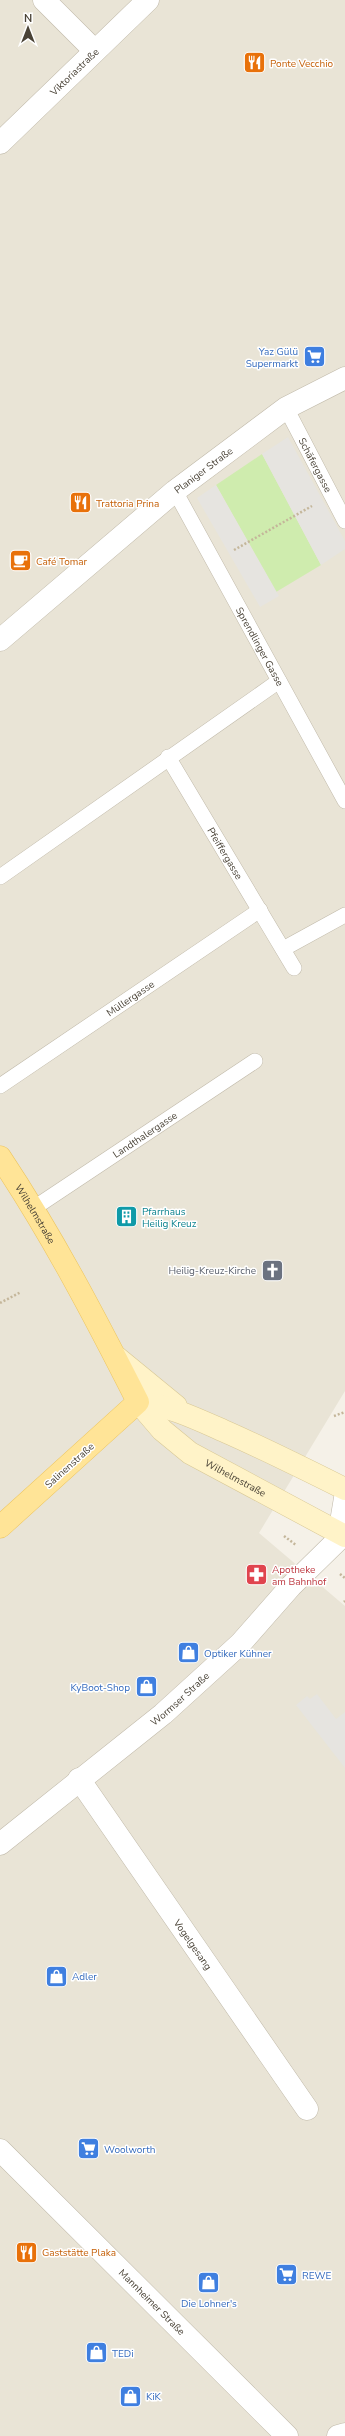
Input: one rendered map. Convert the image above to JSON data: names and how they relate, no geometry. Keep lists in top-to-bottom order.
{
  "streets": {
    "main road": ["Wilhelmstraße", "Salinenstraße"],
    "street": [
      "Viktoriastraße",
      "Planiger Straße",
      "Wormser Straße",
      "Vogelgesang",
      "Mannheimer Straße"
    ],
    "lane": [
      "Schäfergasse",
      "Sprendlinger Gasse",
      "Pfeiffergasse",
      "Müllergasse",
      "Landthalergasse"
    ]
  },
  "crossings": [
    ["Schäfergasse", "Planiger Straße"],
    ["Planiger Straße", "Sprendlinger Gasse"],
    ["Pfeiffergasse", "Müllergasse"],
    ["Landthalergasse", "Wilhelmstraße"],
    ["Wilhelmstraße", "Salinenstraße"],
    ["Wilhelmstraße", "Wormser Straße"],
    ["Wormser Straße", "Vogelgesang"]
  ],
  "places": {
    "restaurant": ["Ponte Vecchio", "Trattoria Prina", "Gaststätte Plaka"],
    "supermarket": ["Yaz Gülü Supermarkt", "Woolworth", "REWE"],
    "cafe": ["Café Tomar"],
    "building": ["Pfarrhaus Heilig Kreuz"],
    "church": ["Heilig-Kreuz-Kirche"],
    "pharmacy": ["Apotheke am Bahnhof"],
    "shop": [
      "Optiker Kühner",
      "KyBoot-Shop",
      "Adler",
      "Die Lohner's",
      "TEDi",
      "KiK"
    ]
  },
  "north": "top"
}
